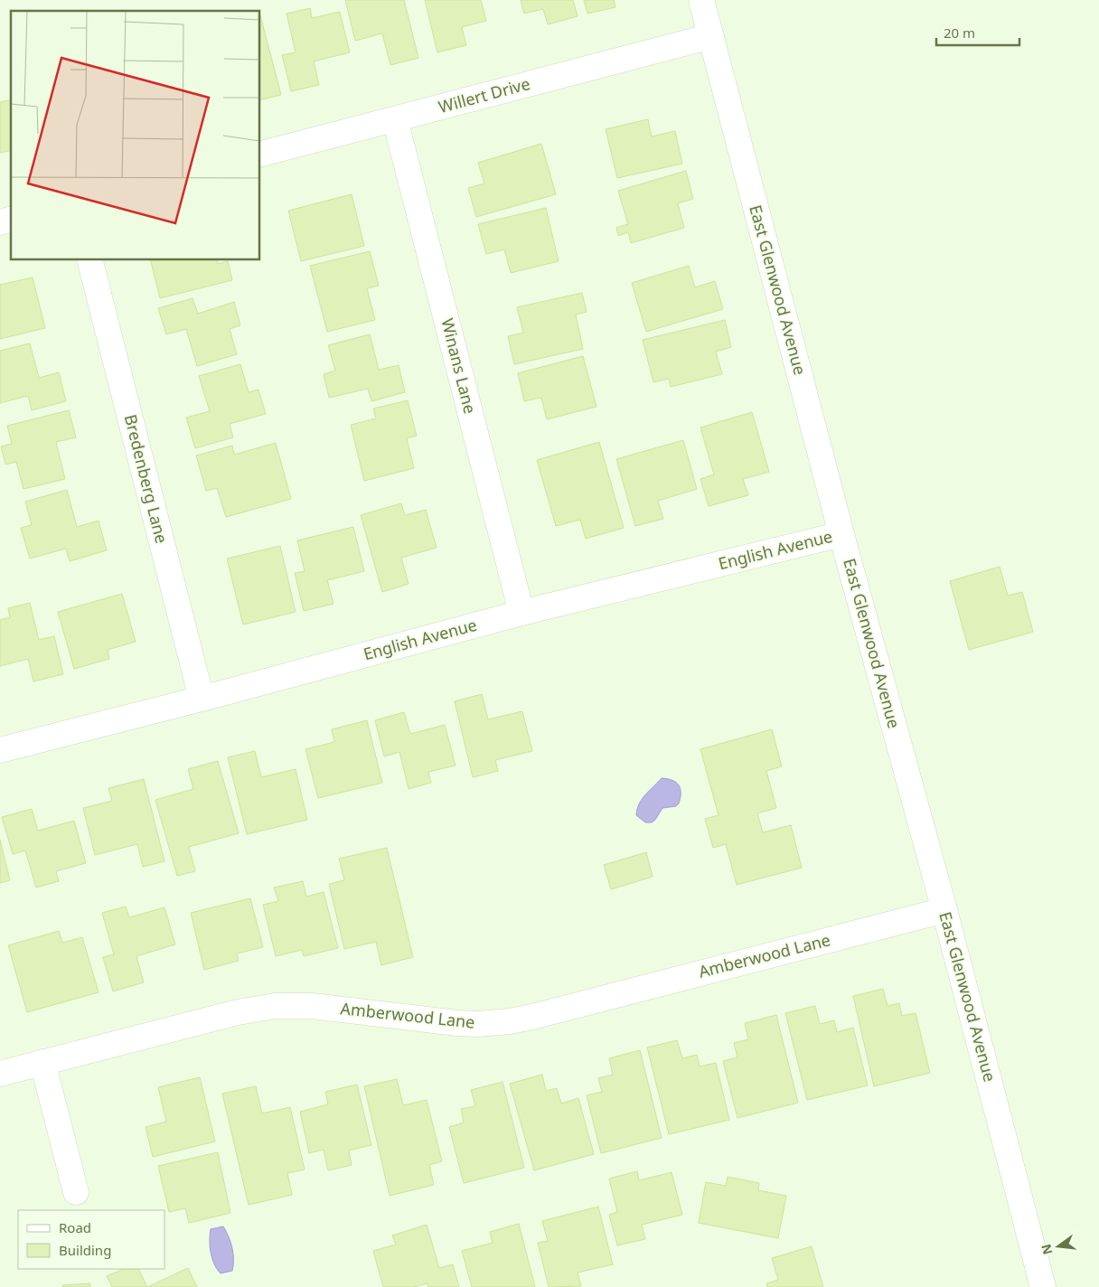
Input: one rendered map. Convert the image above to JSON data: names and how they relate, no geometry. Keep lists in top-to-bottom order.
{
  "streets": {
    "street": [
      "Willert Drive",
      "East Glenwood Avenue",
      "Winans Lane",
      "Bredenberg Lane",
      "English Avenue",
      "Amberwood Lane"
    ]
  },
  "crossings": [
    ["Willert Drive", "East Glenwood Avenue"],
    ["Willert Drive", "Winans Lane"],
    ["East Glenwood Avenue", "English Avenue"],
    ["East Glenwood Avenue", "Amberwood Lane"],
    ["Winans Lane", "English Avenue"],
    ["Bredenberg Lane", "English Avenue"]
  ],
  "legend": ["Road", "Building"],
  "scale_bar": "20 m",
  "north": "left"
}
